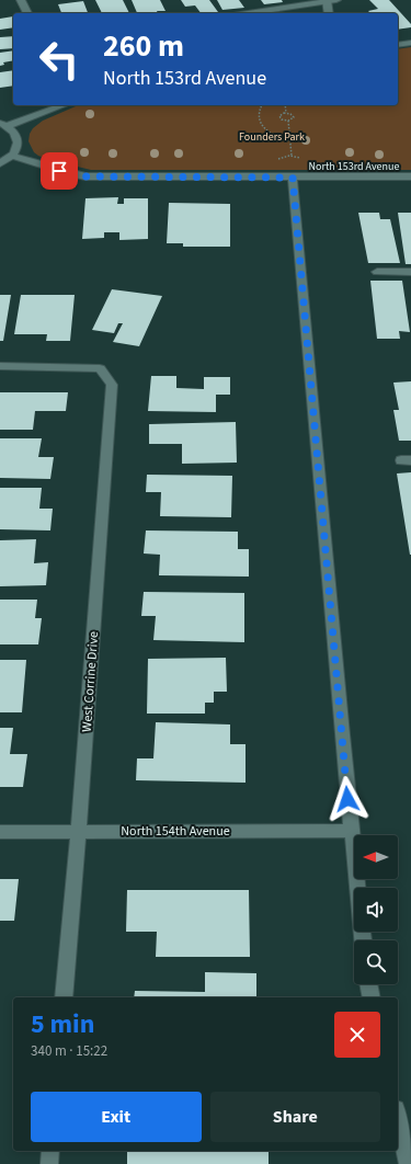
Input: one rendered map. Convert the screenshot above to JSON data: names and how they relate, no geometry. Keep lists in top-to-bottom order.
{
  "streets": {
    "street": ["North 153rd Avenue", "West Corrine Drive", "North 154th Avenue"]
  },
  "crossings": [
    ["West Corrine Drive", "North 154th Avenue"]
  ],
  "parks": ["Founders Park"],
  "north": "left",
  "page": {
    "turn": ["260 m", "North 153rd Avenue"],
    "heading": ["5 min", "340 m · 15:22"],
    "buttons": ["Exit", "Share"]
  }
}
